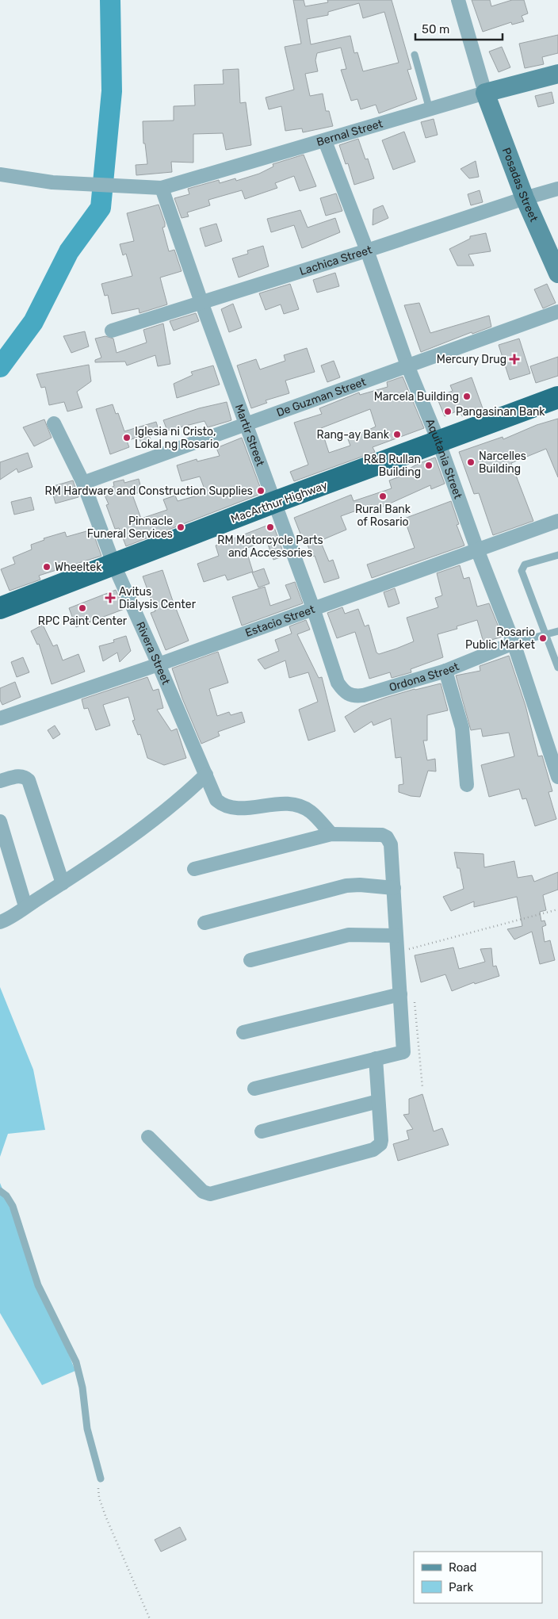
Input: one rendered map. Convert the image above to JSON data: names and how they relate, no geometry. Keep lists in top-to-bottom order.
{
  "streets": {
    "highway": ["MacArthur Highway"],
    "main road": ["Bernal Street", "Posadas Street"],
    "street": [
      "Lachica Street",
      "De Guzman Street",
      "Martir Street",
      "Aquitania Street",
      "Estacio Street",
      "Rivera Street",
      "Ordona Street"
    ]
  },
  "crossings": [
    ["Bernal Street", "Posadas Street"],
    ["Bernal Street", "Martir Street"],
    ["Bernal Street", "Aquitania Street"],
    ["Posadas Street", "Lachica Street"],
    ["Lachica Street", "Martir Street"],
    ["Lachica Street", "Aquitania Street"],
    ["De Guzman Street", "Martir Street"],
    ["De Guzman Street", "Aquitania Street"],
    ["De Guzman Street", "Rivera Street"],
    ["Martir Street", "MacArthur Highway"],
    ["Martir Street", "Estacio Street"],
    ["Martir Street", "Ordona Street"],
    ["Aquitania Street", "MacArthur Highway"],
    ["Aquitania Street", "Estacio Street"],
    ["Aquitania Street", "Ordona Street"],
    ["MacArthur Highway", "Rivera Street"],
    ["Estacio Street", "Rivera Street"]
  ],
  "places": {
    "health": ["Mercury Drug", "Avitus Dialysis Center"],
    "other": [
      "Marcela Building",
      "Pangasinan Bank",
      "Rang-ay Bank",
      "Iglesia ni Cristo, Lokal ng Rosario",
      "Narcelles Building",
      "R&B Rullan Building",
      "RM Hardware and Construction Supplies",
      "Rural Bank of Rosario",
      "Pinnacle Funeral Services",
      "RM Motorcycle Parts and Accessories",
      "Wheeltek",
      "RPC Paint Center",
      "Rosario Public Market"
    ]
  },
  "legend": ["Road", "Park"],
  "scale_bar": "50 m"
}
